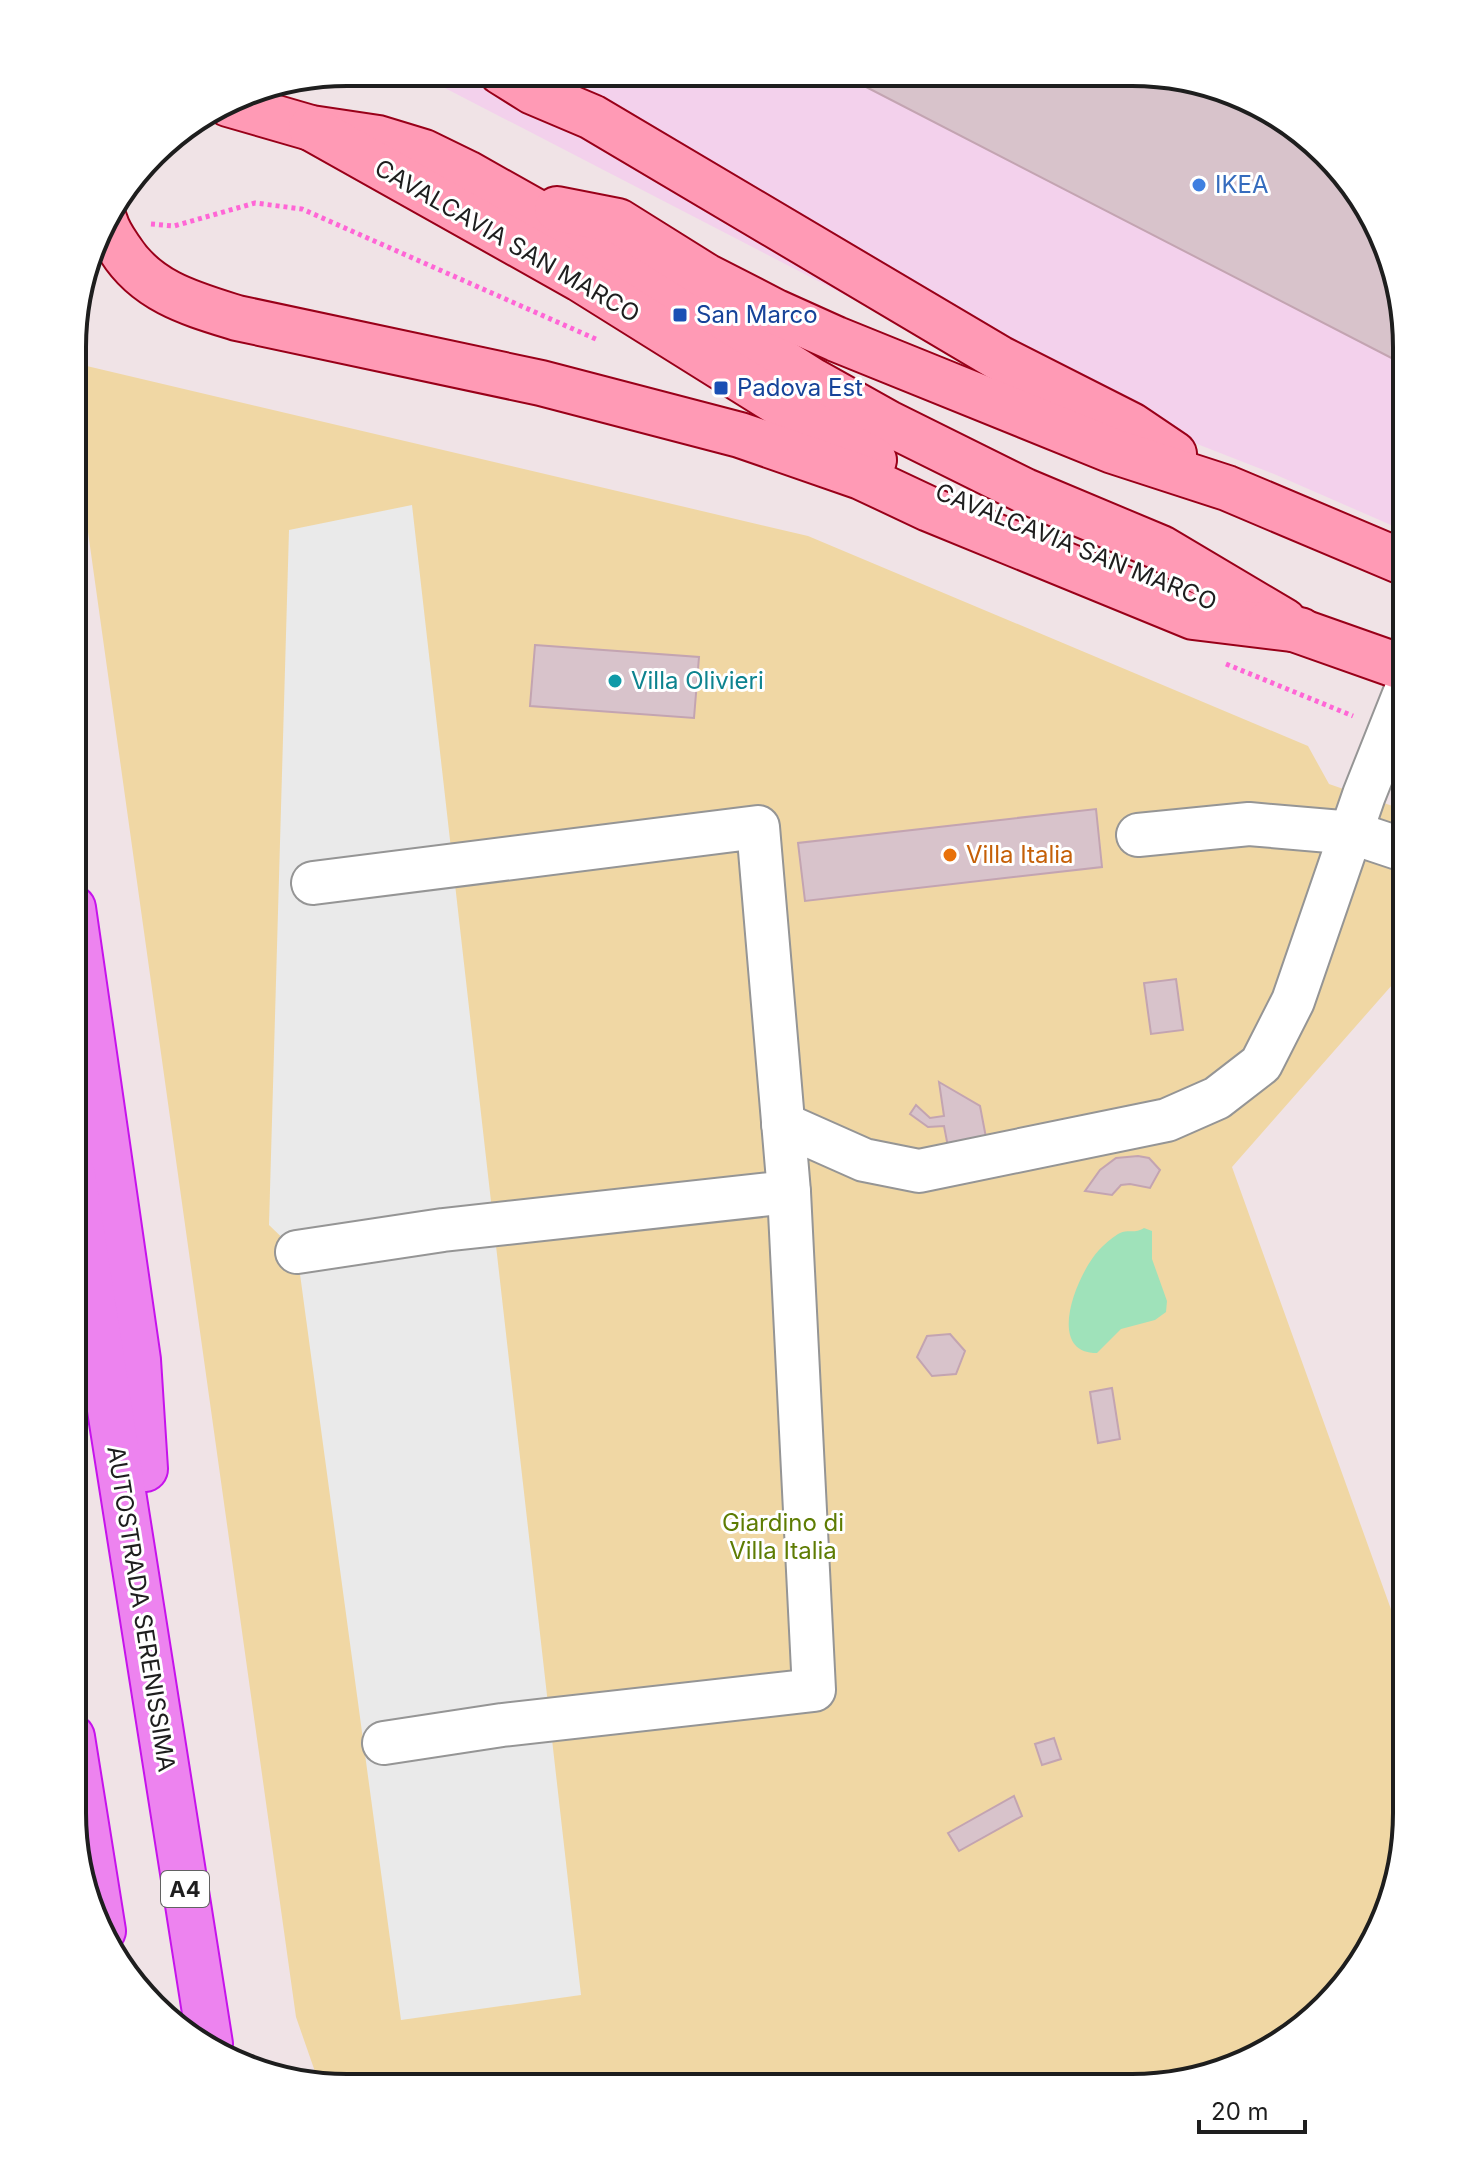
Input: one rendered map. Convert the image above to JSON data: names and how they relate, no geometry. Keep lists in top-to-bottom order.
{
  "streets": {
    "highway": ["AUTOSTRADA SERENISSIMA", "A4"],
    "main road": ["CAVALCAVIA SAN MARCO"]
  },
  "parks": ["Giardino di Villa Italia"],
  "places": {
    "other": ["IKEA", "Villa Olivieri", "Villa Italia"],
    "transit": ["San Marco", "Padova Est"]
  },
  "scale_bar": "20 m"
}
